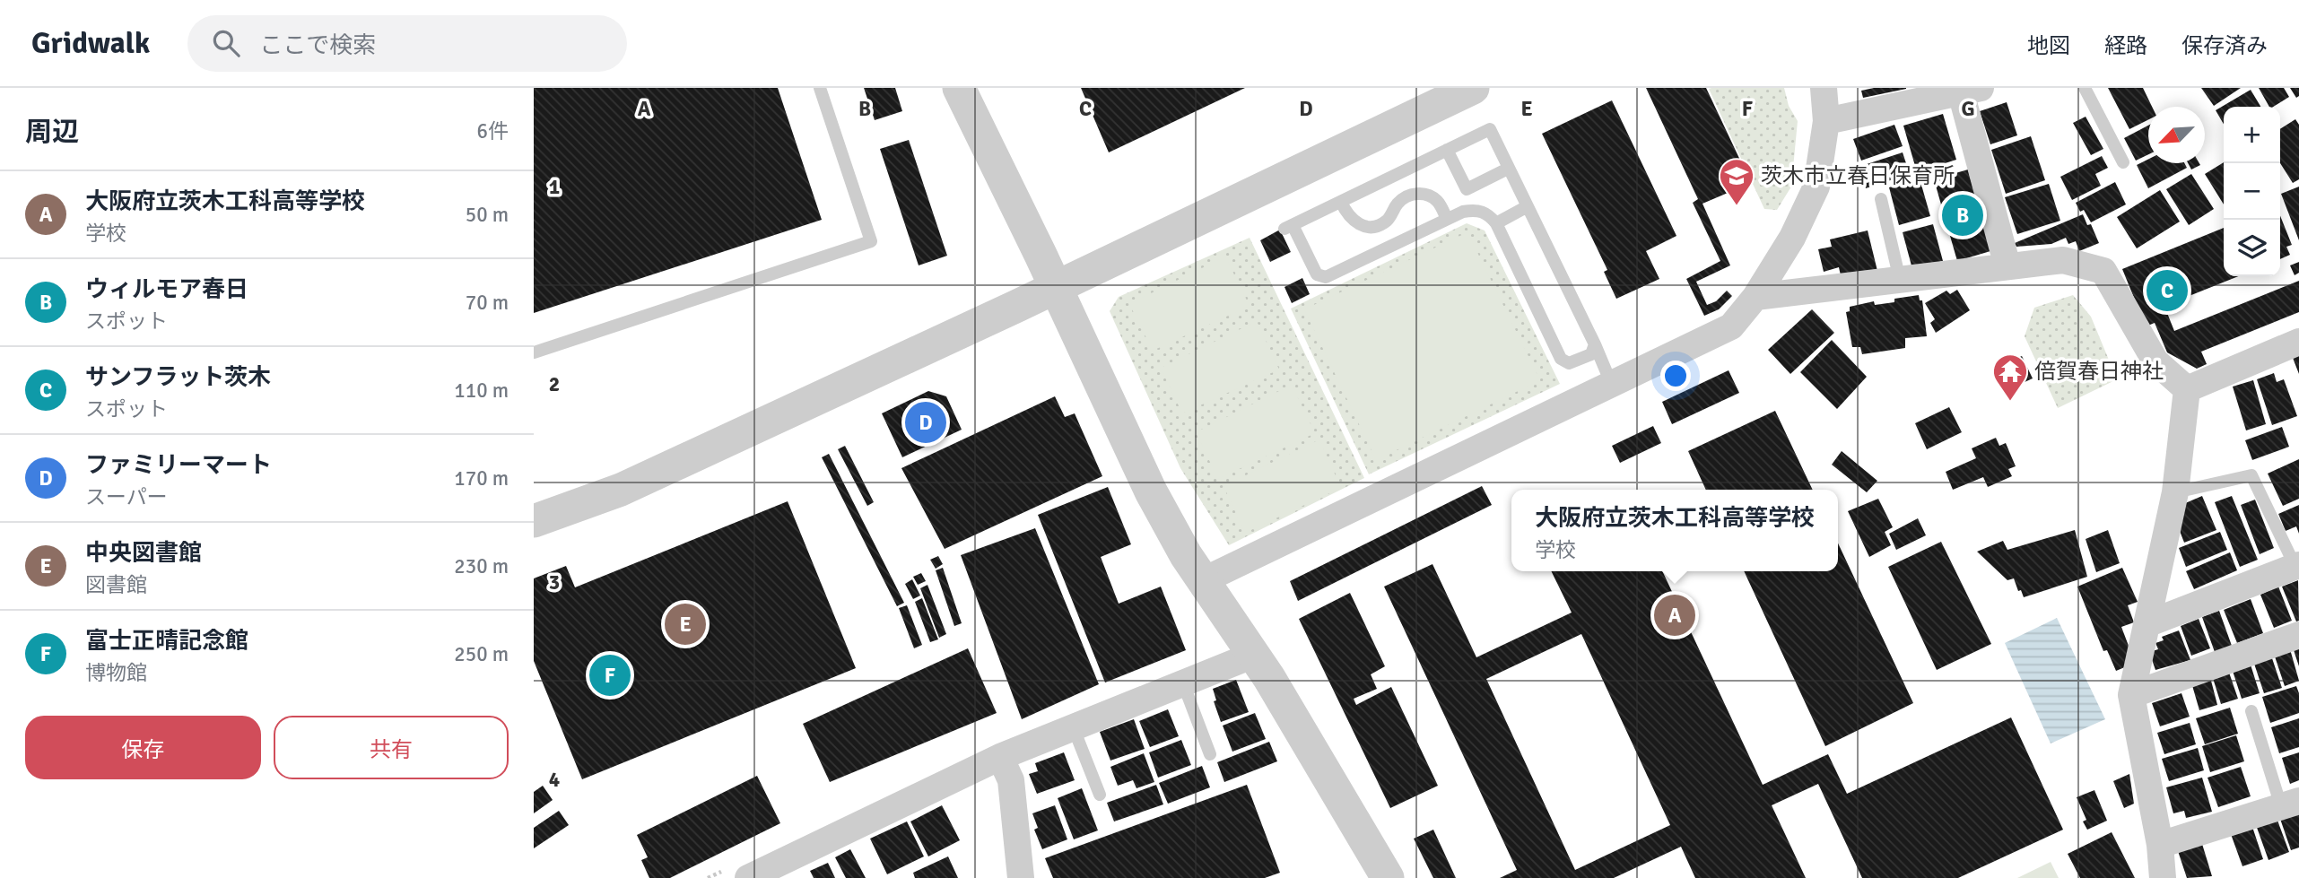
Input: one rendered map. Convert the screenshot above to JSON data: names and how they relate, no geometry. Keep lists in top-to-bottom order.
{
  "places": {
    "school or university": ["茨木市立春日保育所"],
    "temple": ["倍賀春日神社"]
  },
  "north": "bottom left",
  "page": {
    "header": "Gridwalk",
    "search": "ここで検索",
    "nav": ["地図", "経路", "保存済み"],
    "heading": ["周辺", "6件"],
    "map_buttons": ["+", "−"],
    "list": [
      {
        "mark": "A",
        "name": "大阪府立茨木工科高等学校",
        "note": "学校",
        "value": "50 m"
      },
      {
        "mark": "B",
        "name": "ウィルモア春日",
        "note": "スポット",
        "value": "70 m"
      },
      {
        "mark": "C",
        "name": "サンフラット茨木",
        "note": "スポット",
        "value": "110 m"
      },
      {
        "mark": "D",
        "name": "ファミリーマート",
        "note": "スーパー",
        "value": "170 m"
      },
      {
        "mark": "E",
        "name": "中央図書館",
        "note": "図書館",
        "value": "230 m"
      },
      {
        "mark": "F",
        "name": "富士正晴記念館",
        "note": "博物館",
        "value": "250 m"
      }
    ],
    "pins": [
      "B",
      "C",
      "D",
      "A",
      "E",
      "F"
    ],
    "popup": ["大阪府立茨木工科高等学校", "学校"],
    "buttons": ["保存", "共有"]
  },
  "grid": {
    "columns": [
      "A",
      "B",
      "C",
      "D",
      "E",
      "F",
      "G"
    ],
    "rows": [
      "1",
      "2",
      "3",
      "4"
    ]
  }
}
